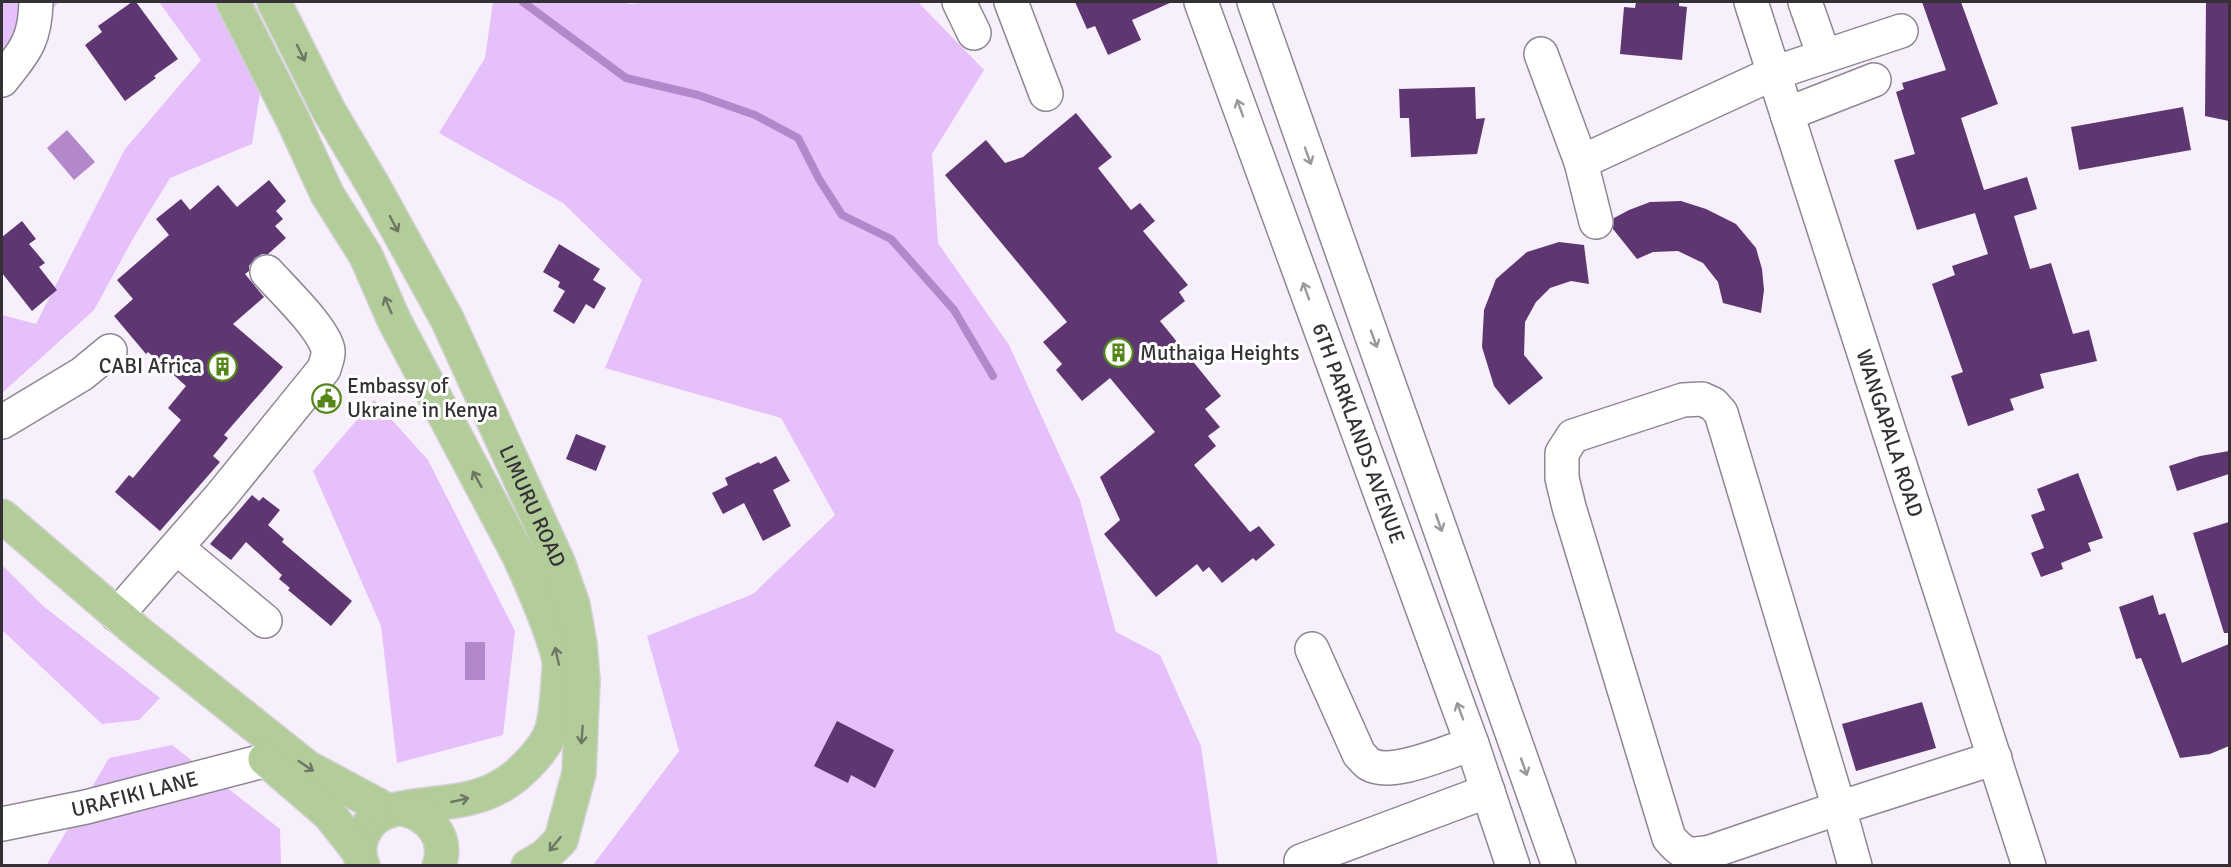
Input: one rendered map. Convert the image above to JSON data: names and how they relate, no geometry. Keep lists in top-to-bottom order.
{
  "streets": {
    "main road": ["LIMURU ROAD"],
    "street": ["6TH PARKLANDS AVENUE", "WANGAPALA ROAD", "URAFIKI LANE"]
  },
  "one_way": ["LIMURU ROAD"],
  "places": {
    "building": ["Muthaiga Heights", "CABI Africa"],
    "public building": ["Embassy of Ukraine in Kenya"]
  }
}
